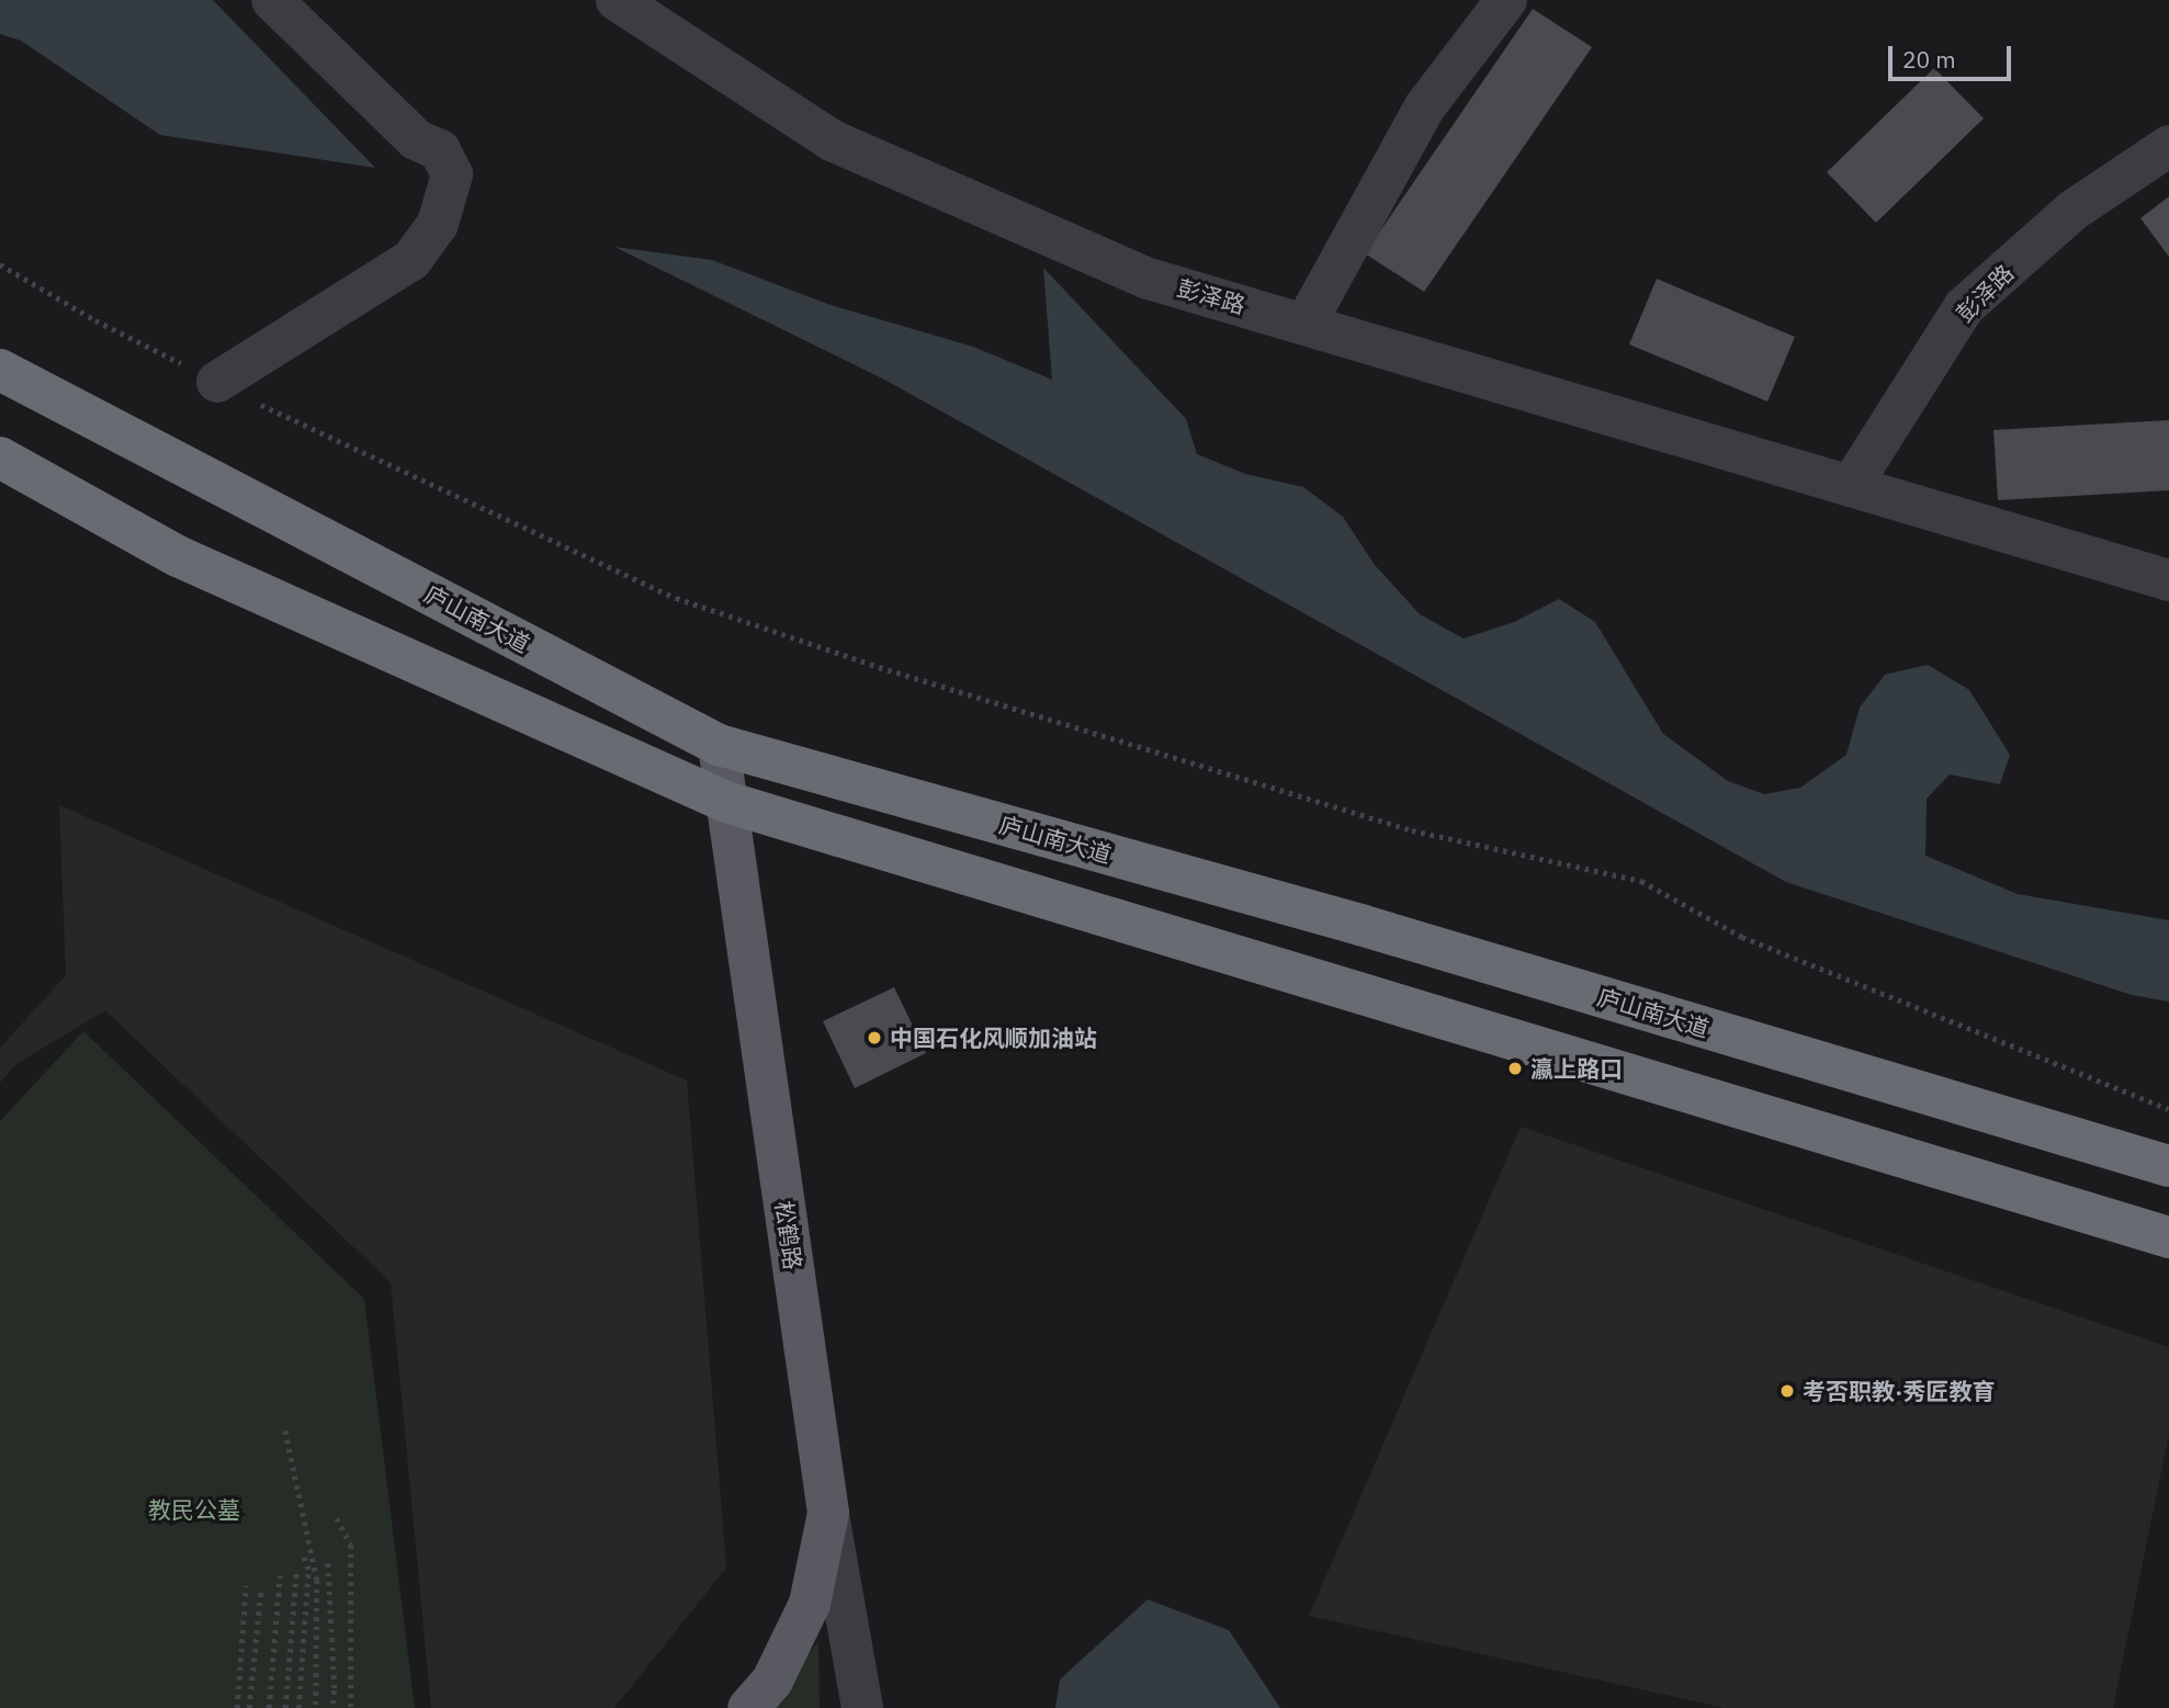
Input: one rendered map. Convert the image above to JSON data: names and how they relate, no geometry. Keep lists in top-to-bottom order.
{
  "streets": {
    "highway": ["庐山南大道"],
    "main road": ["松鹤路"],
    "street": ["彭泽路"]
  },
  "crossings": [
    ["庐山南大道", "松鹤路"]
  ],
  "parks": ["教民公墓"],
  "places": ["中国石化风顺加油站", "瀛上路口", "考否职教·秀匠教育"],
  "scale_bar": "20 m"
}
